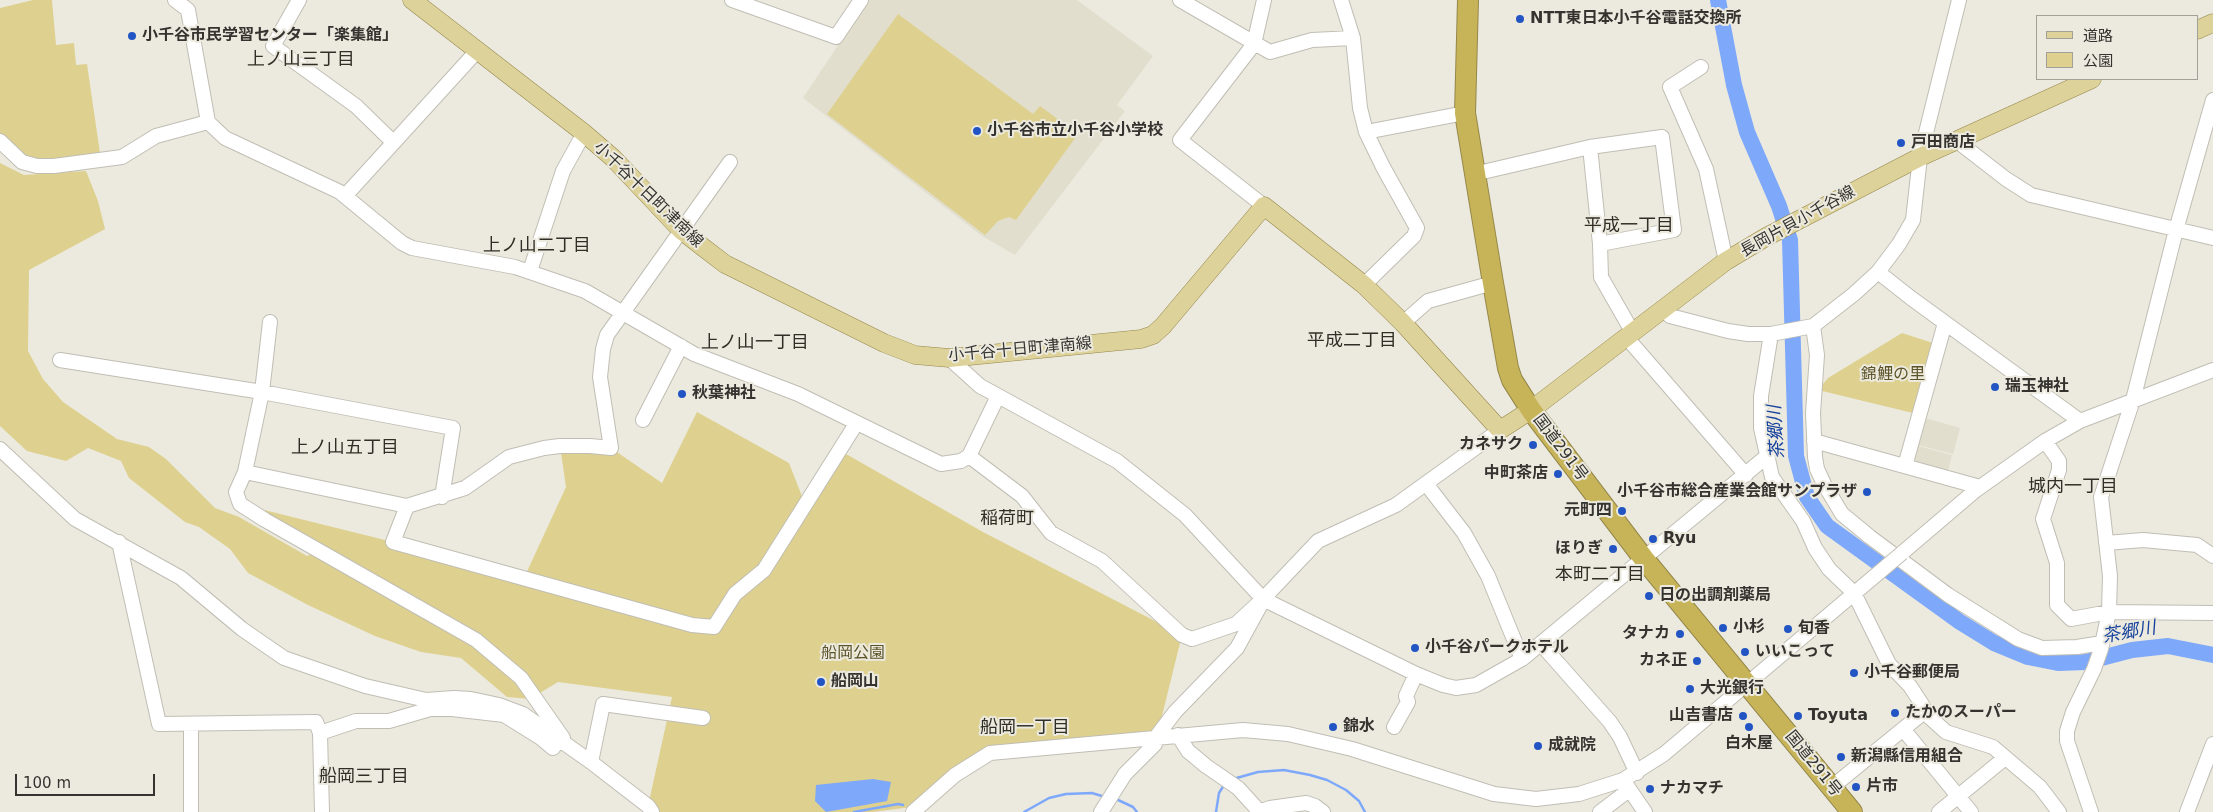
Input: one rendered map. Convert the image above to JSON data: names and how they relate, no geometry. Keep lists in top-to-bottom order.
{
  "streets": {
    "highway": ["国道291号"],
    "main road": ["小千谷十日町津南線", "長岡片貝小千谷線"]
  },
  "crossings": [
    ["長岡片貝小千谷線", "国道291号"]
  ],
  "districts": [
    "上ノ山三丁目",
    "平成一丁目",
    "上ノ山二丁目",
    "平成二丁目",
    "上ノ山一丁目",
    "上ノ山五丁目",
    "城内一丁目",
    "稲荷町",
    "本町二丁目",
    "船岡一丁目",
    "船岡三丁目"
  ],
  "water": ["茶郷川"],
  "parks": ["錦鯉の里", "船岡公園"],
  "places": [
    "NTT東日本小千谷電話交換所",
    "小千谷市民学習センター「楽集館」",
    "小千谷市立小千谷小学校",
    "戸田商店",
    "瑞玉神社",
    "秋葉神社",
    "カネサク",
    "中町茶店",
    "小千谷市総合産業会館サンプラザ",
    "元町四",
    "Ryu",
    "ほりぎ",
    "日の出調剤薬局",
    "小杉",
    "旬香",
    "タナカ",
    "小千谷パークホテル",
    "いいこって",
    "カネ正",
    "小千谷郵便局",
    "船岡山",
    "大光銀行",
    "たかのスーパー",
    "山吉書店",
    "Toyuta",
    "錦水",
    "白木屋",
    "成就院",
    "新潟縣信用組合",
    "片市",
    "ナカマチ"
  ],
  "legend": ["道路", "公園"],
  "scale_bar": "100 m"
}
